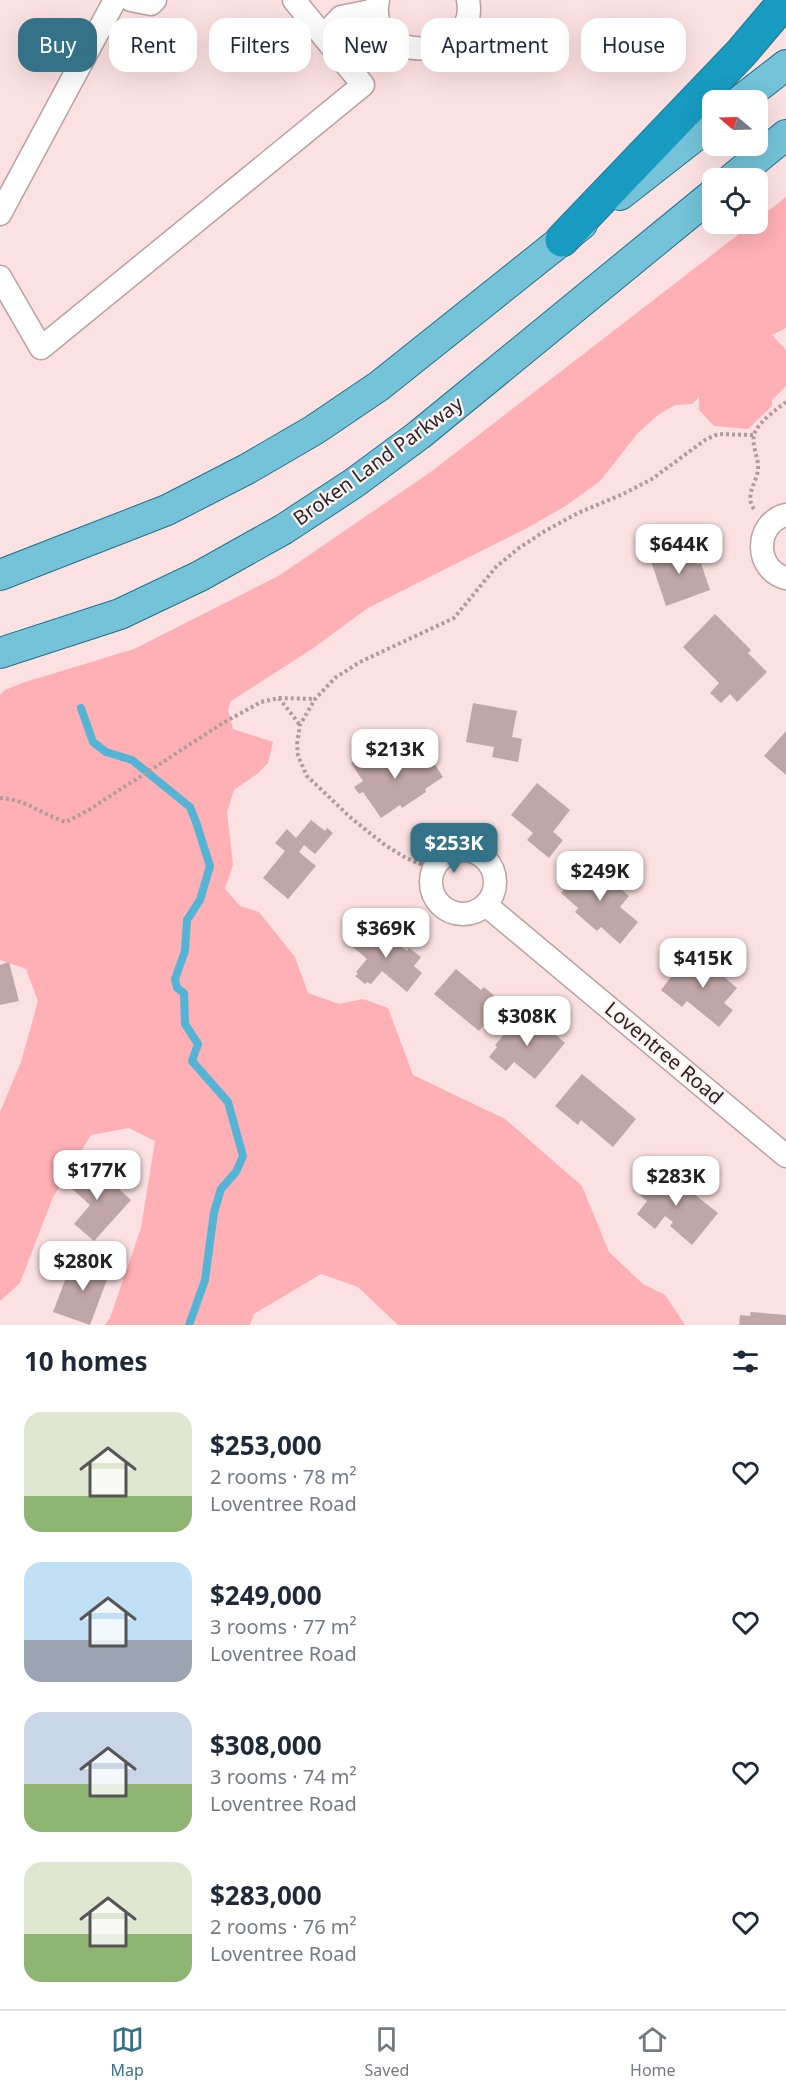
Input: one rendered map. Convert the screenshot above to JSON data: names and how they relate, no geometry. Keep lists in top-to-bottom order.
{
  "streets": {
    "main road": ["Broken Land Parkway"],
    "street": ["Loventree Road"]
  },
  "north": "left",
  "page": {
    "chip": [
      "Buy",
      "Rent",
      "Filters",
      "New",
      "Apartment",
      "House"
    ],
    "price": [
      "$644K",
      "$213K",
      "$253K",
      "$249K",
      "$369K",
      "$415K",
      "$308K",
      "$177K",
      "$283K",
      "$280K"
    ],
    "heading": "10 homes",
    "list": [
      {
        "name": "$253,000",
        "note": "2 rooms · 78 m² · Loventree Road"
      },
      {
        "name": "$249,000",
        "note": "3 rooms · 77 m² · Loventree Road"
      },
      {
        "name": "$308,000",
        "note": "3 rooms · 74 m² · Loventree Road"
      },
      {
        "name": "$283,000",
        "note": "2 rooms · 76 m² · Loventree Road"
      }
    ],
    "tabs": ["Map", "Saved", "Home"]
  }
}
